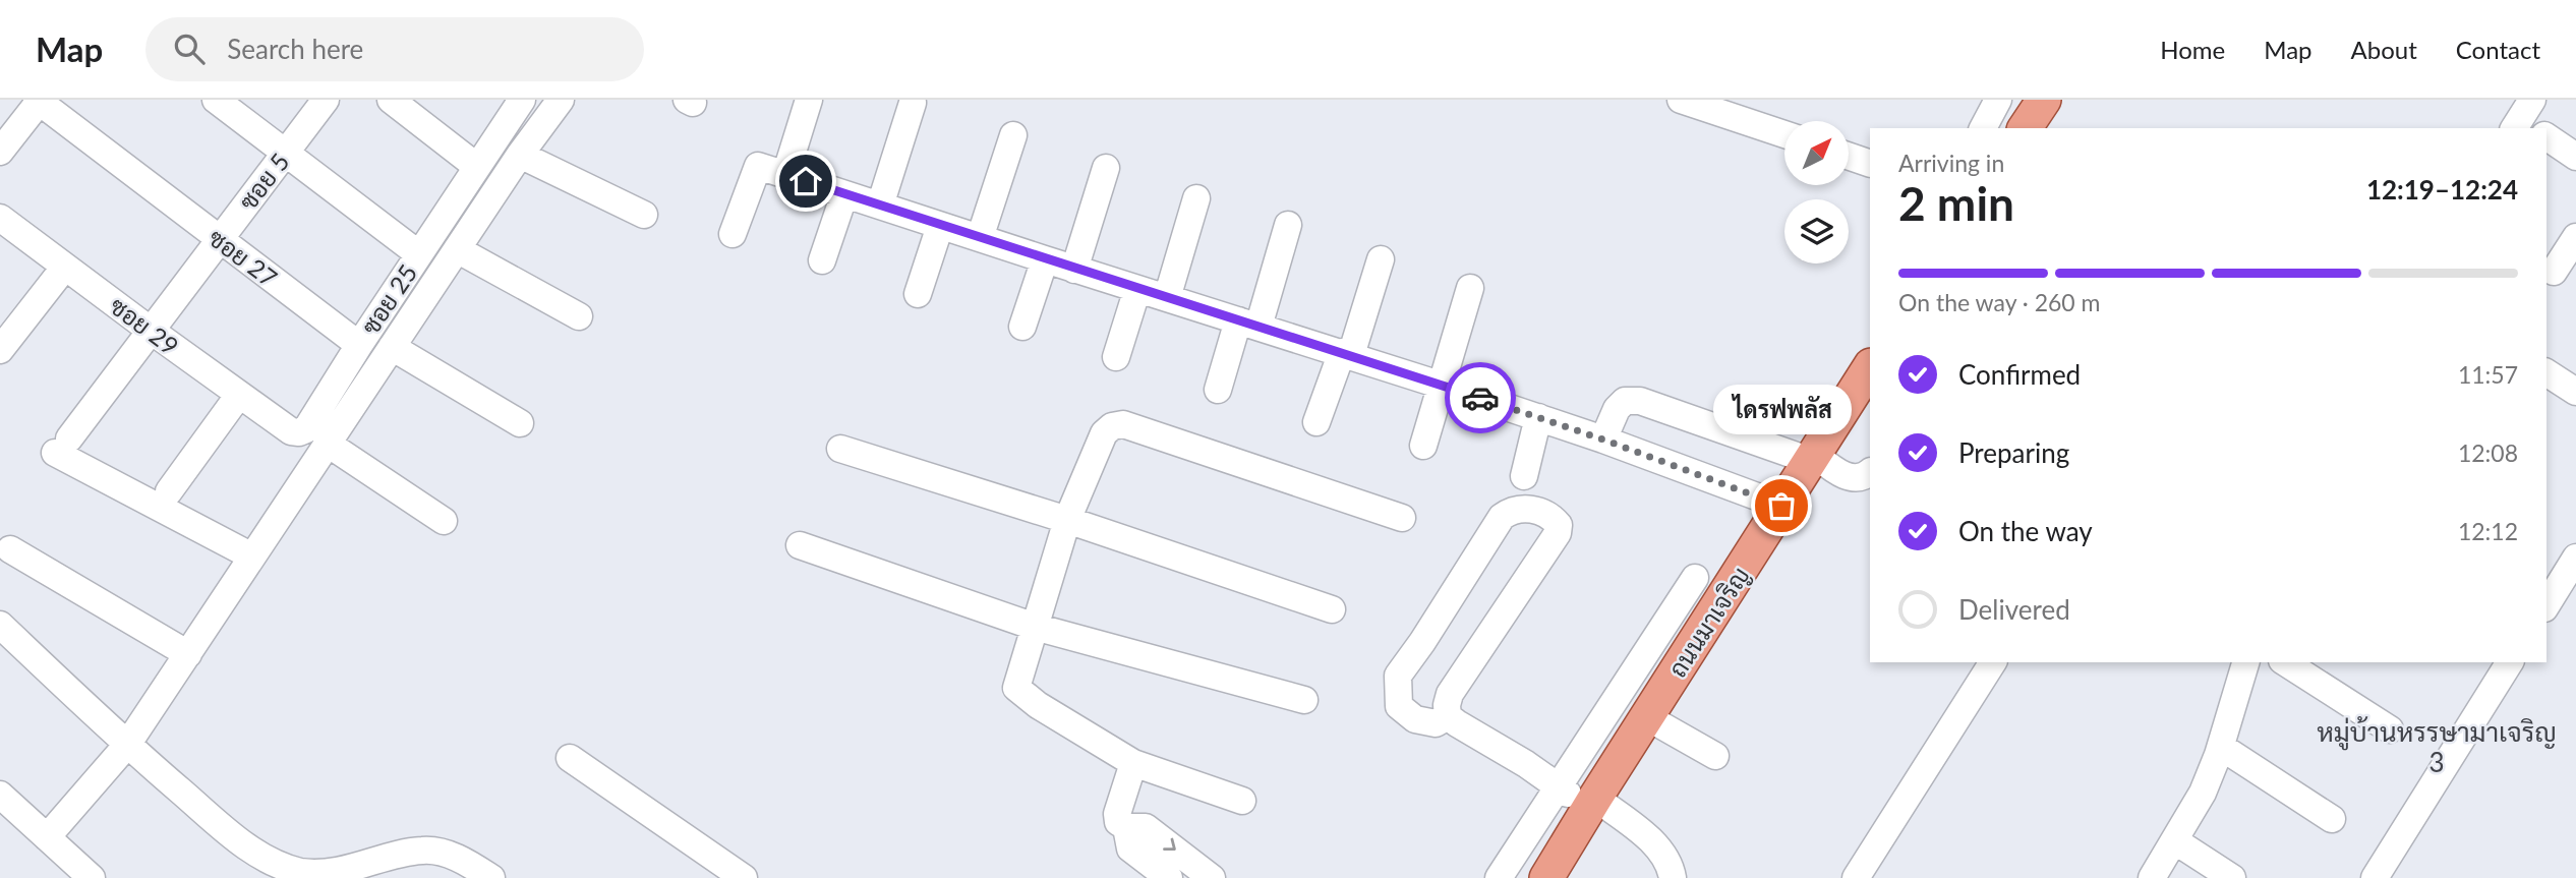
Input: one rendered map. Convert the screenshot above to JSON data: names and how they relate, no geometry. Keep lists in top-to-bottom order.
{
  "streets": {
    "main road": ["ถนนมาเจริญ"],
    "street": [
      "ซอย 5",
      "ซอย 27",
      "ซอย 25",
      "ซอย 29"
    ]
  },
  "crossings": [
    ["ซอย 5", "ซอย 27"],
    ["ซอย 5", "ซอย 29"],
    ["ซอย 27", "ซอย 25"],
    ["ซอย 27", "ซอย 29"],
    ["ซอย 25", "ซอย 29"]
  ],
  "districts": ["หมู่บ้านหรรษามาเจริญ 3"],
  "places": ["ไดรฟพลัส"],
  "north": "top right",
  "page": {
    "header": "Map",
    "search": "Search here",
    "nav": [
      "Home",
      "Map",
      "About",
      "Contact"
    ],
    "heading": ["2 min", "Arriving in", "12:19–12:24"],
    "bar": "On the way · 260 m",
    "list": [
      ["Confirmed", "11:57"],
      ["Preparing", "12:08"],
      ["On the way", "12:12"],
      "Delivered"
    ],
    "bubble": "ไดรฟพลัส"
  }
}
